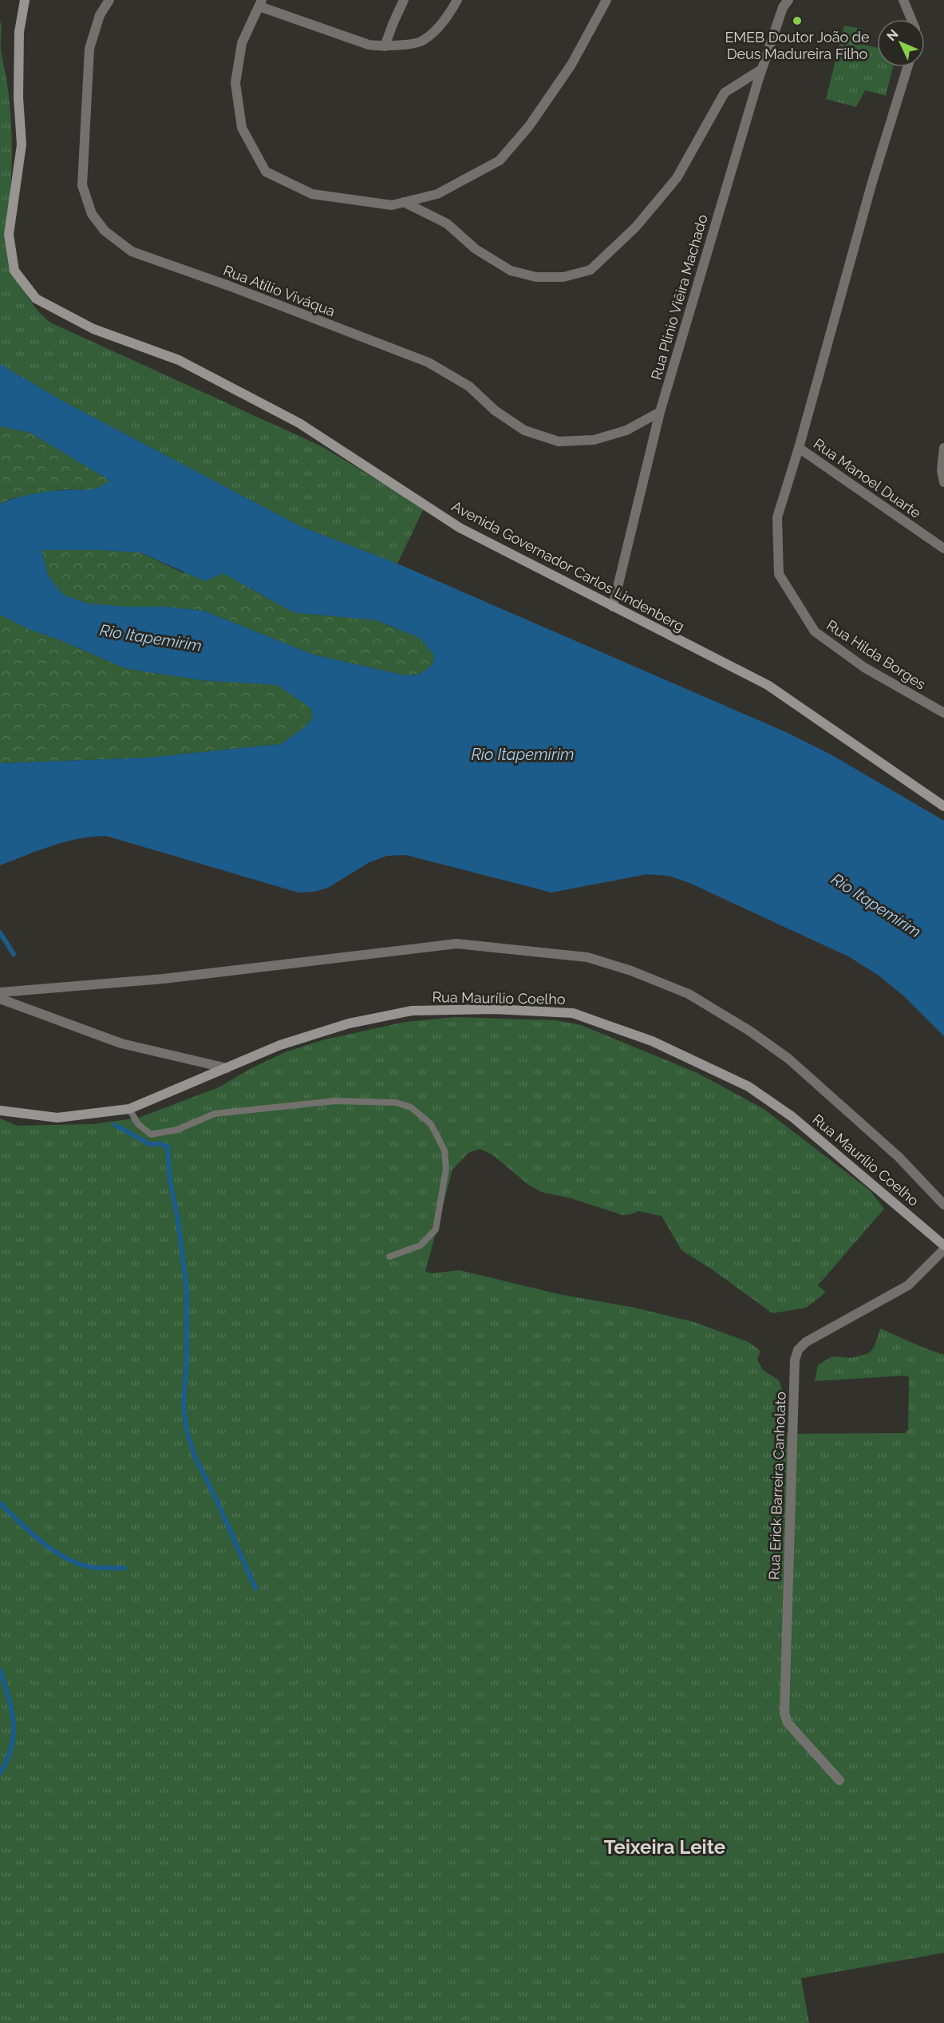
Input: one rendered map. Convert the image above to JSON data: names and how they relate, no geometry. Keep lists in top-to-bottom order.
{
  "streets": {
    "street": [
      "Rua Atílio Viváqua",
      "Rua Plinio Viêira Machado",
      "Rua Manoel Duarte",
      "Avenida Governador Carlos Lindenberg",
      "Rua Hilda Borges",
      "Rua Maurílio Coelho",
      "Rua Erick Barreira Canholato"
    ]
  },
  "crossings": [
    ["Rua Atílio Viváqua", "Rua Plinio Viêira Machado"],
    ["Rua Plinio Viêira Machado", "Avenida Governador Carlos Lindenberg"],
    ["Rua Manoel Duarte", "Rua Hilda Borges"]
  ],
  "districts": ["Teixeira Leite"],
  "water": ["Rio Itapemirim"],
  "places": ["EMEB Doutor João de Deus Madureira Filho"],
  "north": "top left"
}
